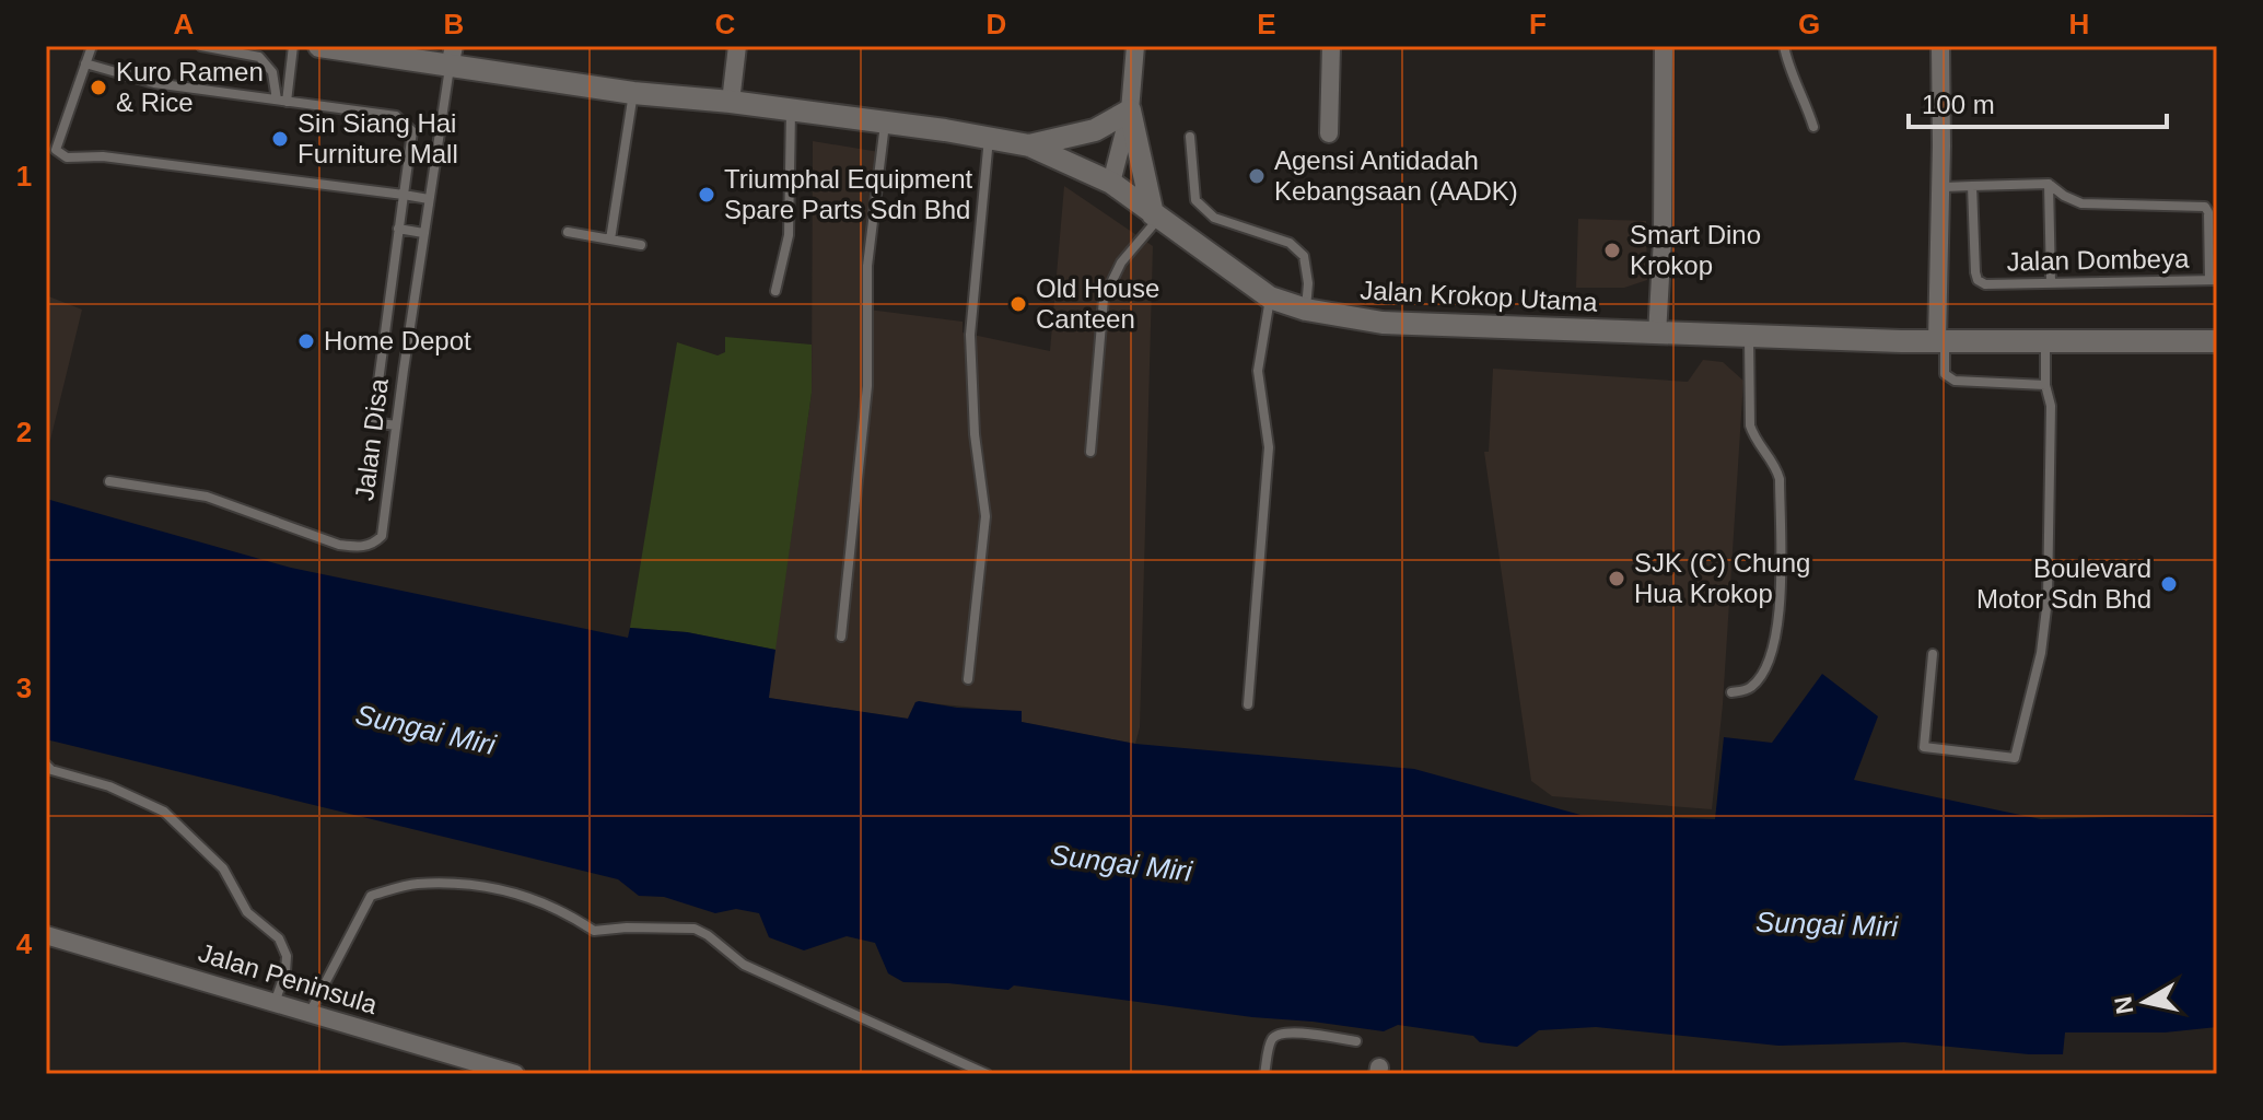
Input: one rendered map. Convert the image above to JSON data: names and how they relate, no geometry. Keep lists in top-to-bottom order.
{
  "streets": {
    "street": ["Jalan Krokop Utama", "Jalan Peninsula"],
    "lane": ["Jalan Dombeya", "Jalan Disa"]
  },
  "crossings": [
    ["Jalan Krokop Utama", "Jalan Disa"]
  ],
  "water": ["Sungai Miri"],
  "places": [
    "Kuro Ramen & Rice",
    "Sin Siang Hai Furniture Mall",
    "Agensi Antidadah Kebangsaan (AADK)",
    "Triumphal Equipment Spare Parts Sdn Bhd",
    "Smart Dino Krokop",
    "Old House Canteen",
    "Home Depot",
    "SJK (C) Chung Hua Krokop",
    "Boulevard Motor Sdn Bhd"
  ],
  "scale_bar": "100 m",
  "north": "left",
  "grid": {
    "columns": [
      "A",
      "B",
      "C",
      "D",
      "E",
      "F",
      "G",
      "H"
    ],
    "rows": [
      "1",
      "2",
      "3",
      "4"
    ]
  }
}
